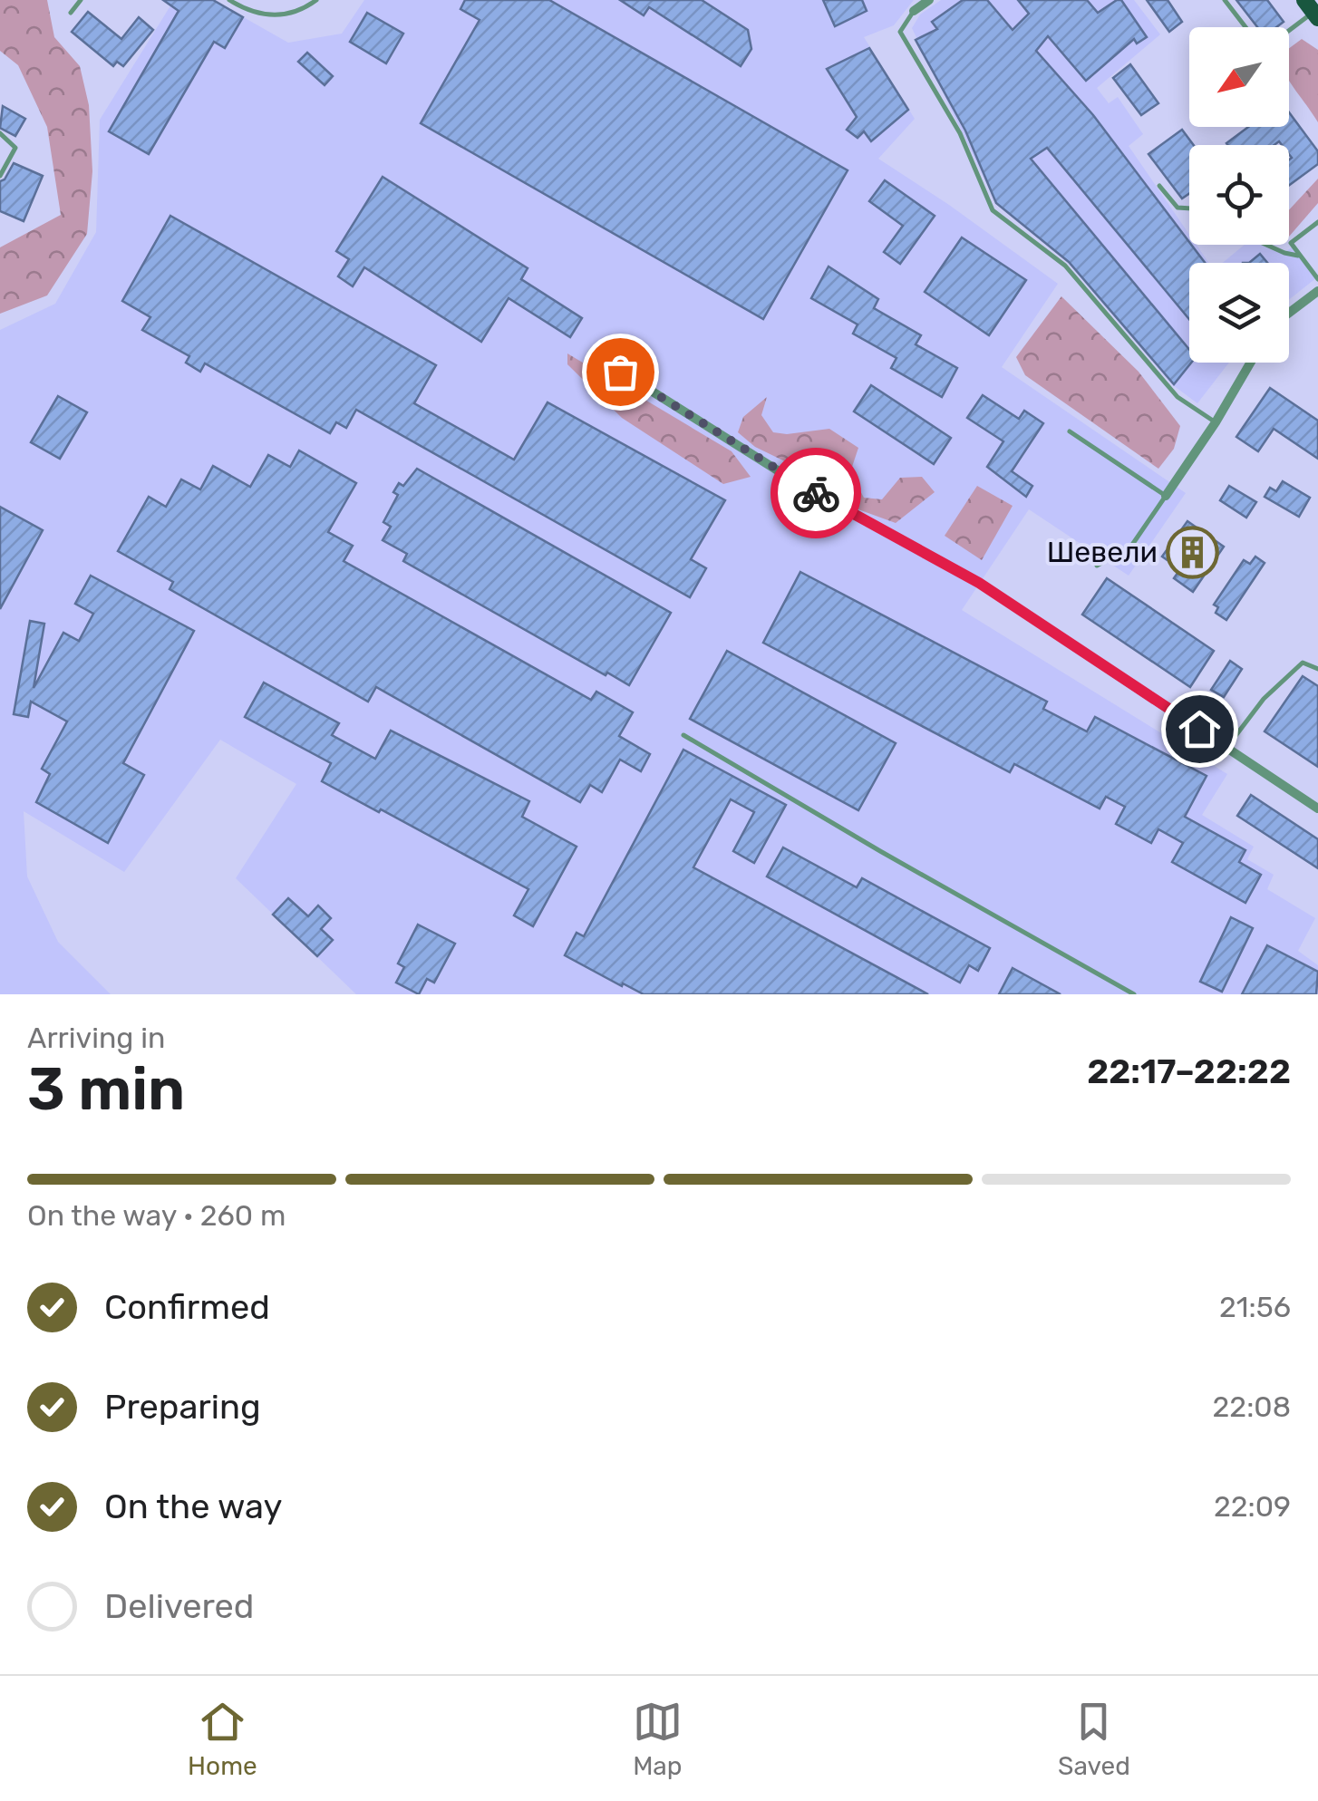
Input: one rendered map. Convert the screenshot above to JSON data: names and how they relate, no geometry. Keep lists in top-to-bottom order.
{
  "places": {
    "building": ["Шевели"]
  },
  "north": "bottom left",
  "page": {
    "heading": ["3 min", "Arriving in", "22:17–22:22"],
    "bar": "On the way · 260 m",
    "list": [
      ["Confirmed", "21:56"],
      ["Preparing", "22:08"],
      ["On the way", "22:09"],
      "Delivered"
    ],
    "tabs": ["Home", "Map", "Saved"]
  }
}
